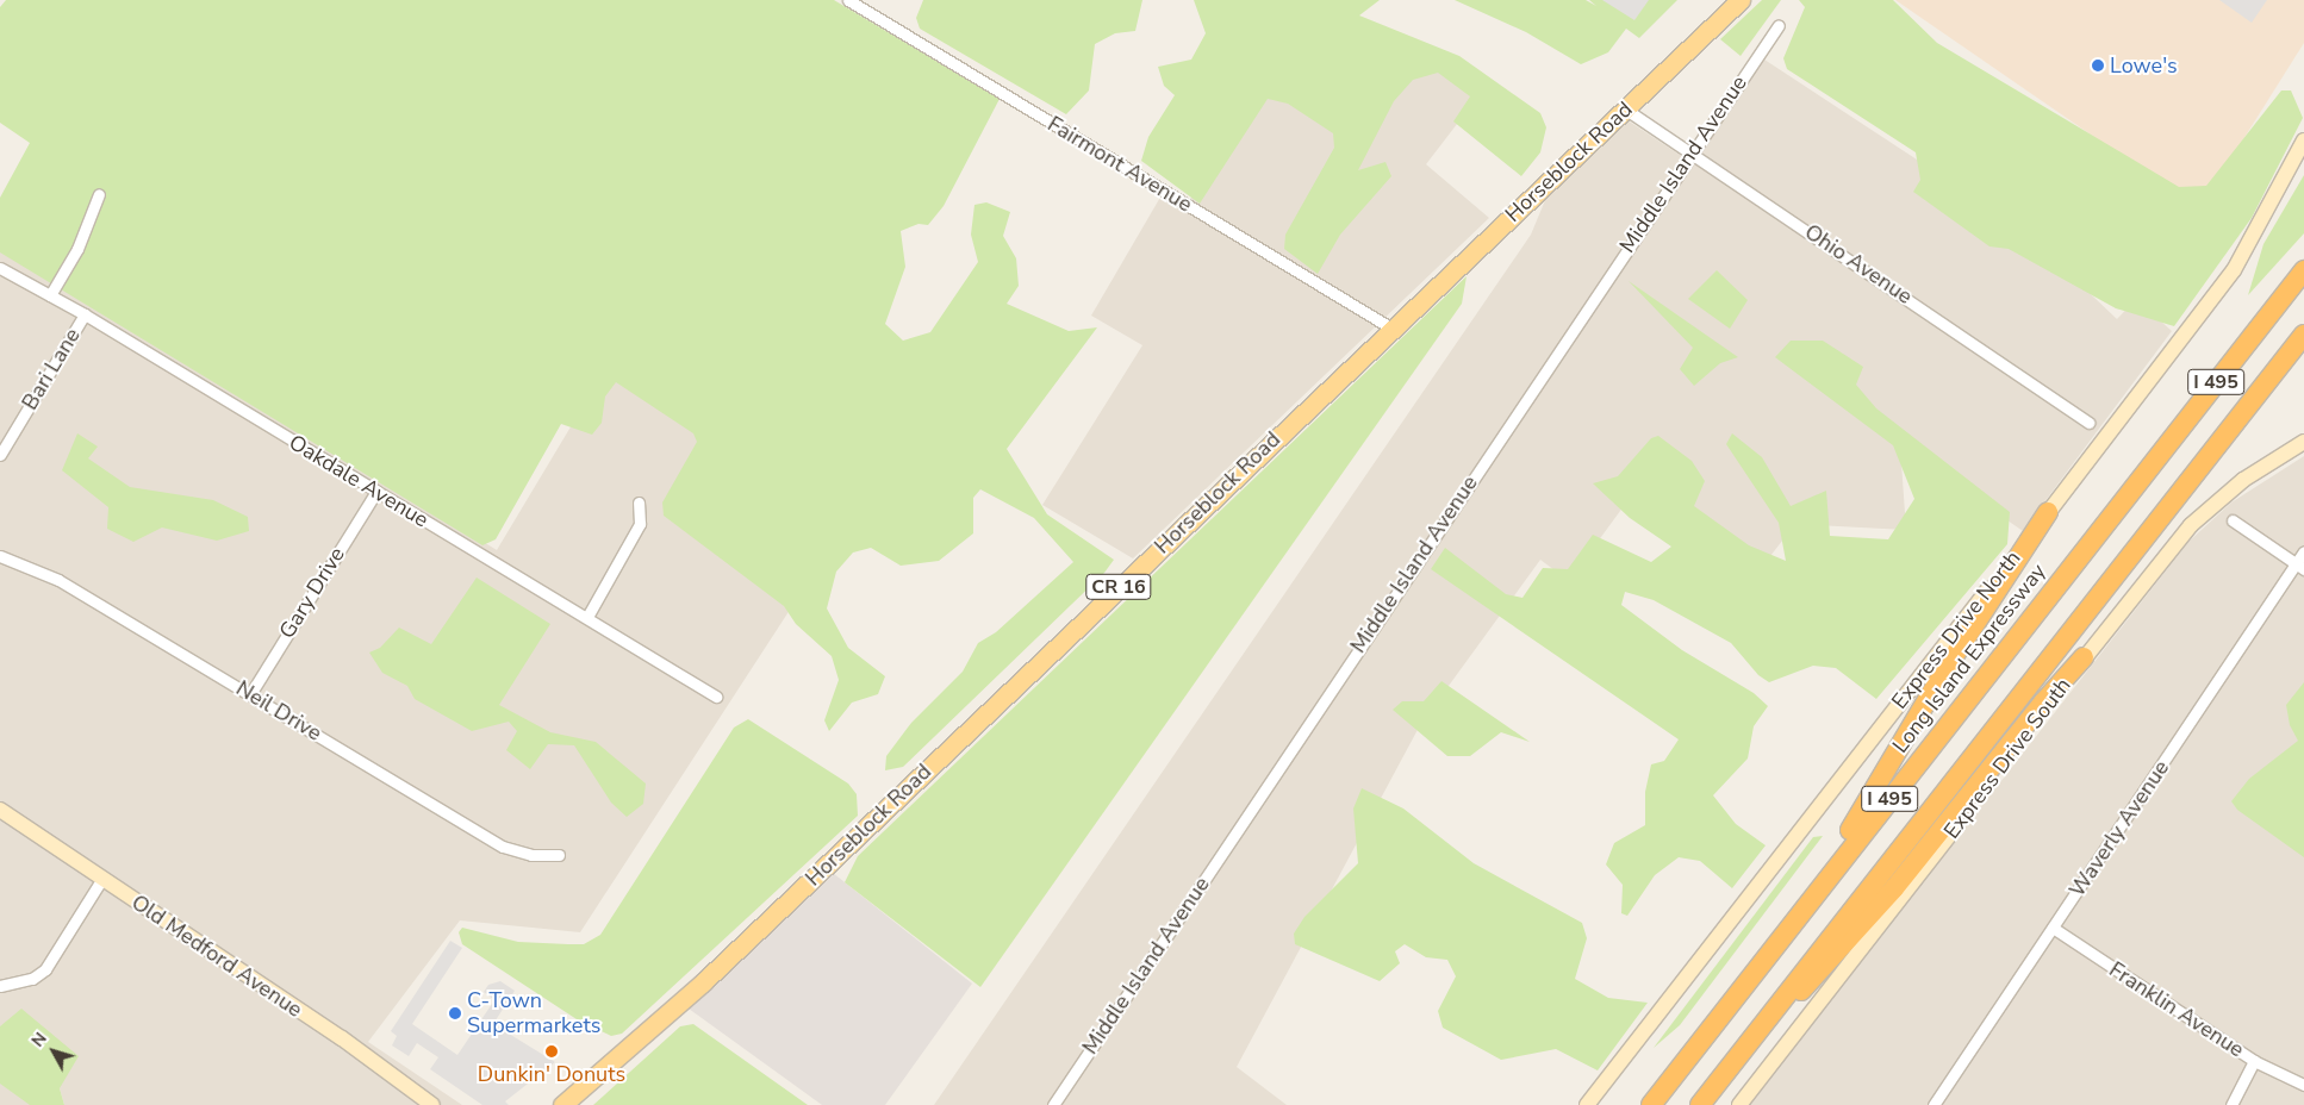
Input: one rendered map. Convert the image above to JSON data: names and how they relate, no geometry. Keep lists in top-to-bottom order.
{
  "streets": {
    "highway": ["I 495", "Long Island Expressway"],
    "main road": [
      "Horseblock Road",
      "CR 16",
      "Express Drive North",
      "Express Drive South",
      "Old Medford Avenue"
    ],
    "street": [
      "Fairmont Avenue",
      "Middle Island Avenue",
      "Ohio Avenue",
      "Bari Lane",
      "Oakdale Avenue",
      "Gary Drive",
      "Neil Drive",
      "Waverly Avenue",
      "Franklin Avenue"
    ]
  },
  "crossings": [
    ["Horseblock Road", "Fairmont Avenue"],
    ["Horseblock Road", "Ohio Avenue"],
    ["Middle Island Avenue", "Ohio Avenue"],
    ["Bari Lane", "Oakdale Avenue"],
    ["Oakdale Avenue", "Gary Drive"],
    ["Gary Drive", "Neil Drive"],
    ["Waverly Avenue", "Franklin Avenue"]
  ],
  "places": ["Lowe's", "C‑Town Supermarkets", "Dunkin' Donuts"],
  "north": "top left"
}
